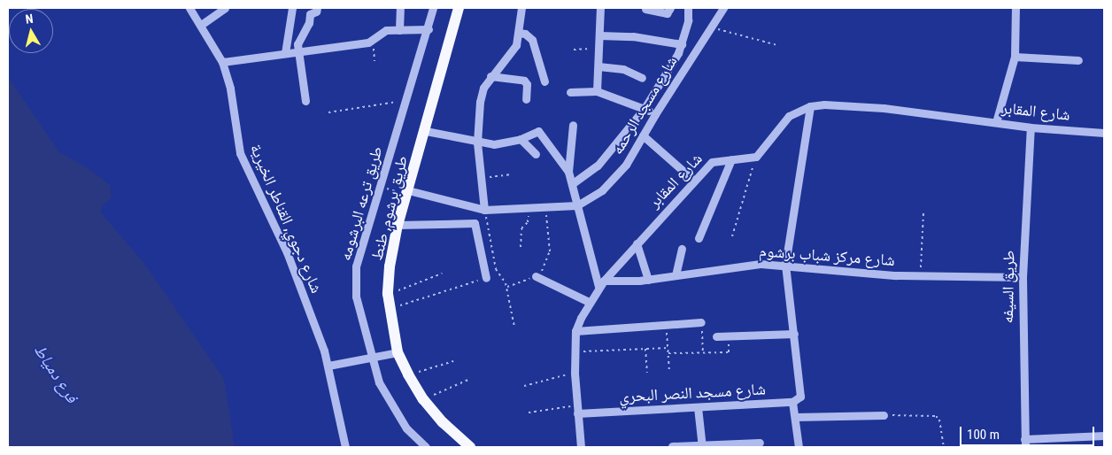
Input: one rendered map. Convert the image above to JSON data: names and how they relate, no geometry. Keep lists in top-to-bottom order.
{
  "streets": {
    "main road": ["طريق برشوم, طنط"],
    "street": [
      "شارع مسجد الرحمه",
      "شارع المقابر",
      "طريق ترعه البرشومه",
      "شارع دجوي, القناطر الخيرية",
      "شارع مركز شباب برشوم",
      "طريق السيفه",
      "شارع مسجد النصر البحري"
    ]
  },
  "crossings": [
    ["شارع المقابر", "شارع مركز شباب برشوم"],
    ["شارع المقابر", "طريق السيفه"],
    ["شارع المقابر", "شارع مسجد النصر البحري"],
    ["شارع مركز شباب برشوم", "طريق السيفه"]
  ],
  "water": ["فرع دمياط"],
  "scale_bar": "100 m",
  "north": "top"
}
